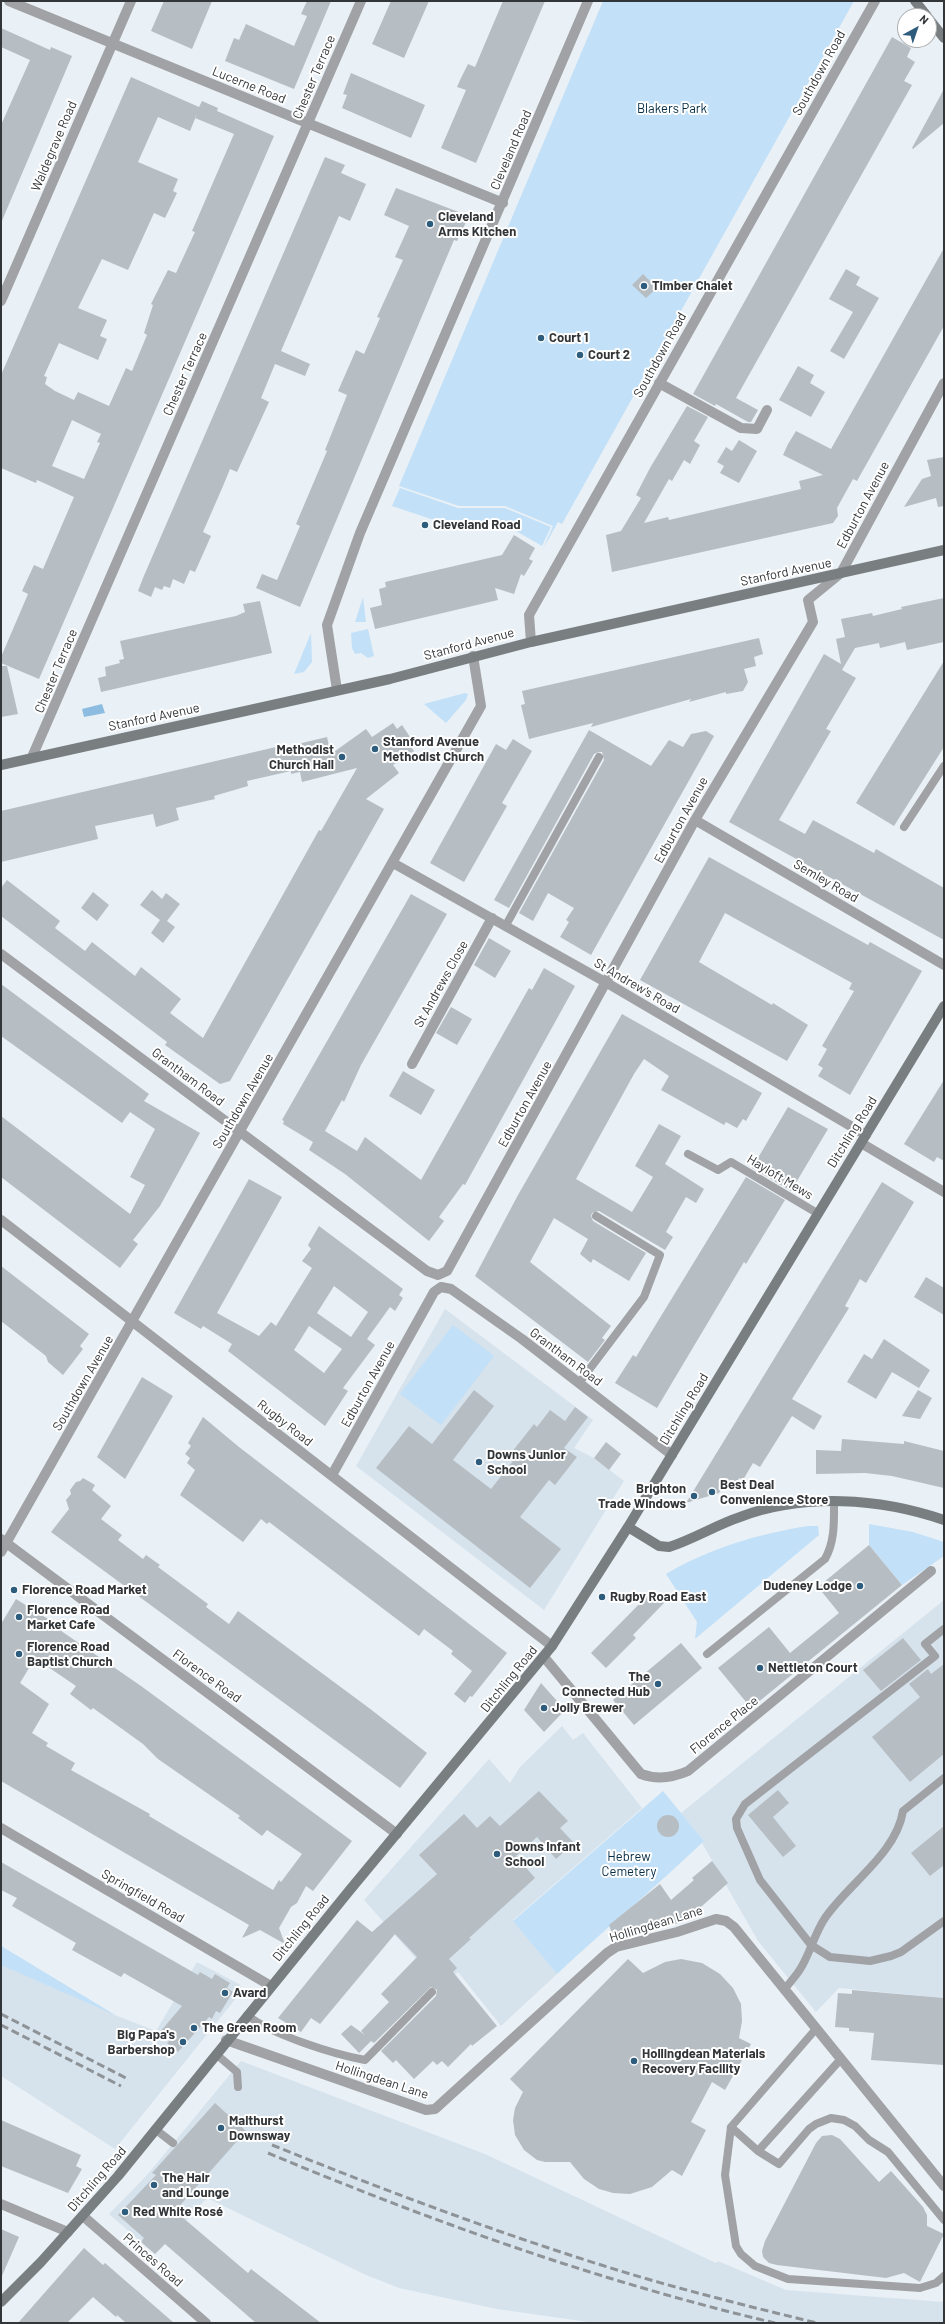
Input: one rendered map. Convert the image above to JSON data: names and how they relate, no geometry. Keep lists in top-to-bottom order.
{
  "streets": {
    "street": [
      "Southdown Road",
      "Chester Terrace",
      "Lucerne Road",
      "Waldegrave Road",
      "Cleveland Road",
      "Edburton Avenue",
      "Stanford Avenue",
      "Semley Road",
      "St Andrews Close",
      "St Andrew's Road",
      "Grantham Road",
      "Southdown Avenue",
      "Ditchling Road",
      "Rugby Road",
      "Florence Road",
      "Florence Place",
      "Springfield Road",
      "Hollingdean Lane",
      "Princes Road"
    ],
    "lane": ["Hayloft Mews"]
  },
  "crossings": [
    ["Southdown Road", "Stanford Avenue"],
    ["Chester Terrace", "Lucerne Road"],
    ["Chester Terrace", "Stanford Avenue"],
    ["Lucerne Road", "Waldegrave Road"],
    ["Lucerne Road", "Cleveland Road"],
    ["Cleveland Road", "Stanford Avenue"],
    ["Edburton Avenue", "Stanford Avenue"],
    ["Edburton Avenue", "Semley Road"],
    ["Edburton Avenue", "St Andrew's Road"],
    ["Edburton Avenue", "Grantham Road"],
    ["Edburton Avenue", "Rugby Road"],
    ["Stanford Avenue", "Southdown Avenue"],
    ["St Andrews Close", "St Andrew's Road"],
    ["St Andrew's Road", "Southdown Avenue"],
    ["St Andrew's Road", "Ditchling Road"],
    ["Grantham Road", "Southdown Avenue"],
    ["Grantham Road", "Ditchling Road"],
    ["Southdown Avenue", "Rugby Road"],
    ["Southdown Avenue", "Florence Road"],
    ["Ditchling Road", "Hayloft Mews"],
    ["Ditchling Road", "Rugby Road"],
    ["Ditchling Road", "Florence Road"],
    ["Ditchling Road", "Florence Place"],
    ["Ditchling Road", "Springfield Road"],
    ["Ditchling Road", "Hollingdean Lane"],
    ["Ditchling Road", "Princes Road"]
  ],
  "parks": ["Blakers Park", "Hebrew Cemetery"],
  "places": [
    "Cleveland Arms Kitchen",
    "Timber Chalet",
    "Court 1",
    "Court 2",
    "Cleveland Road",
    "Stanford Avenue Methodist Church",
    "Methodist Church Hall",
    "Downs Junior School",
    "Best Deal Convenience Store",
    "Brighton Trade Windows",
    "Dudeney Lodge",
    "Florence Road Market",
    "Rugby Road East",
    "Florence Road Market Cafe",
    "Florence Road Baptist Church",
    "Nettleton Court",
    "The Connected Hub",
    "Jolly Brewer",
    "Downs Infant School",
    "Avard",
    "The Green Room",
    "Big Papa's Barbershop",
    "Hollingdean Materials Recovery Facility",
    "Malthurst Downsway",
    "The Hair and Lounge",
    "Red White Rosé"
  ],
  "north": "top right"
}
